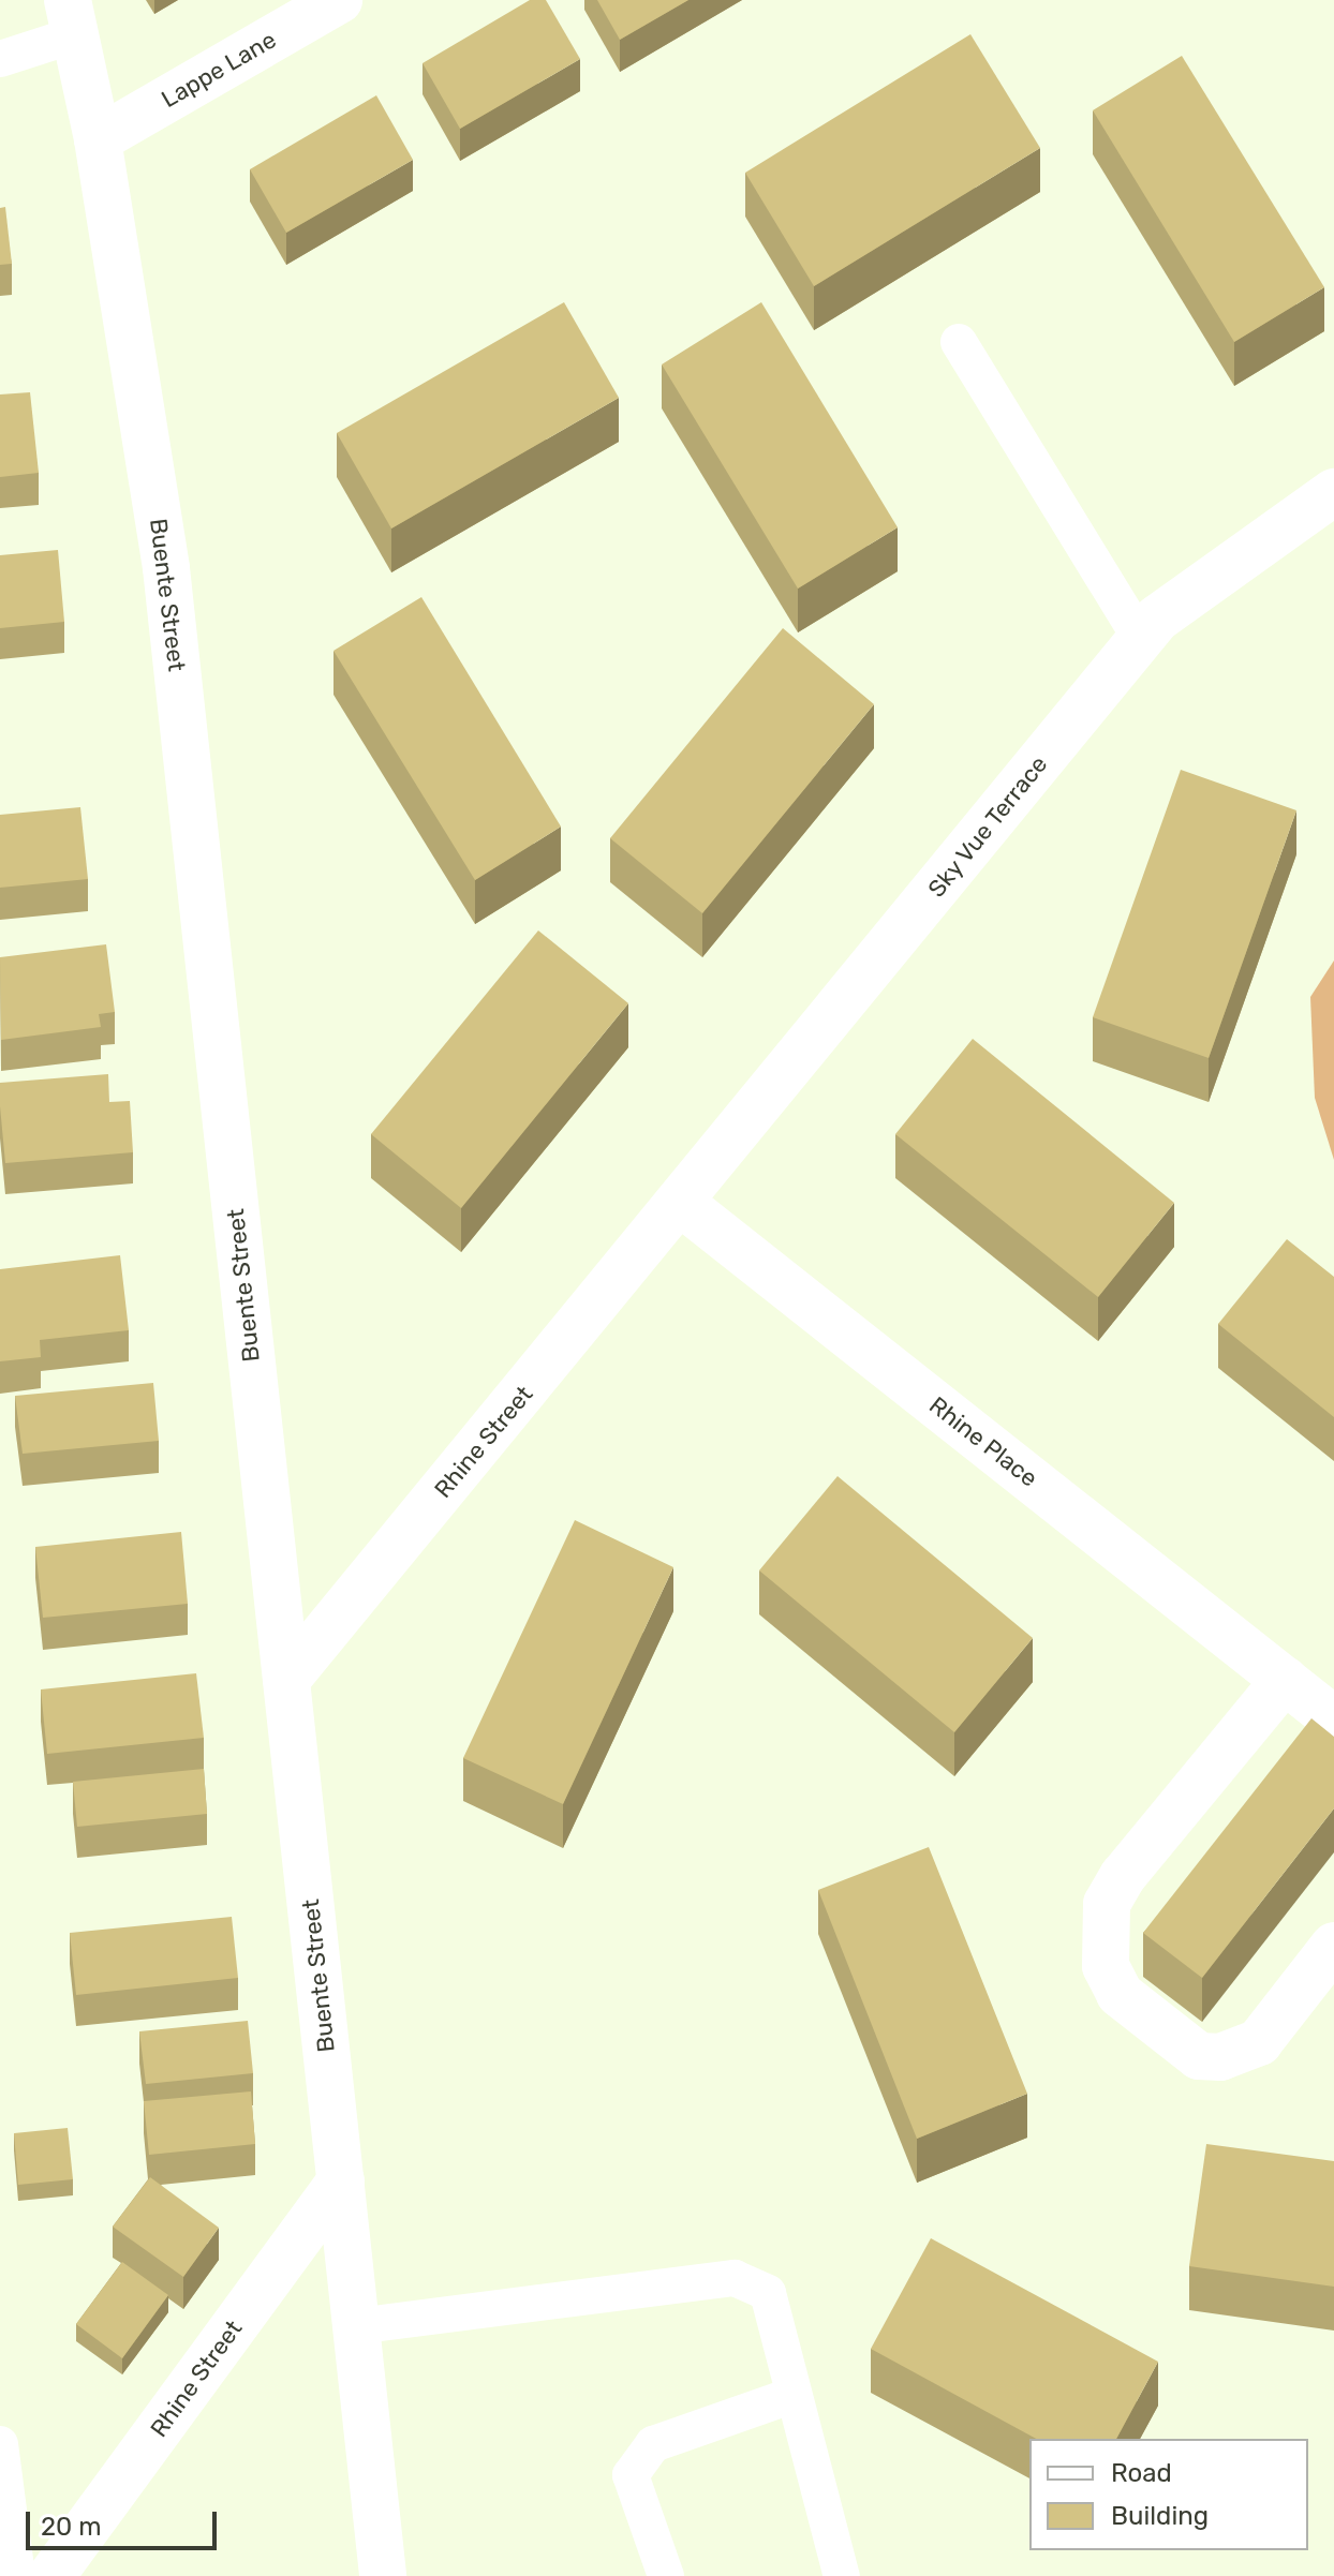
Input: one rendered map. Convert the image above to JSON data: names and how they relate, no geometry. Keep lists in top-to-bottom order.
{
  "streets": {
    "street": [
      "Lappe Lane",
      "Buente Street",
      "Sky Vue Terrace",
      "Rhine Street",
      "Rhine Place"
    ]
  },
  "crossings": [
    ["Lappe Lane", "Buente Street"],
    ["Buente Street", "Rhine Street"],
    ["Sky Vue Terrace", "Rhine Street"],
    ["Sky Vue Terrace", "Rhine Place"],
    ["Rhine Street", "Rhine Place"]
  ],
  "legend": ["Road", "Building"],
  "scale_bar": "20 m"
}
